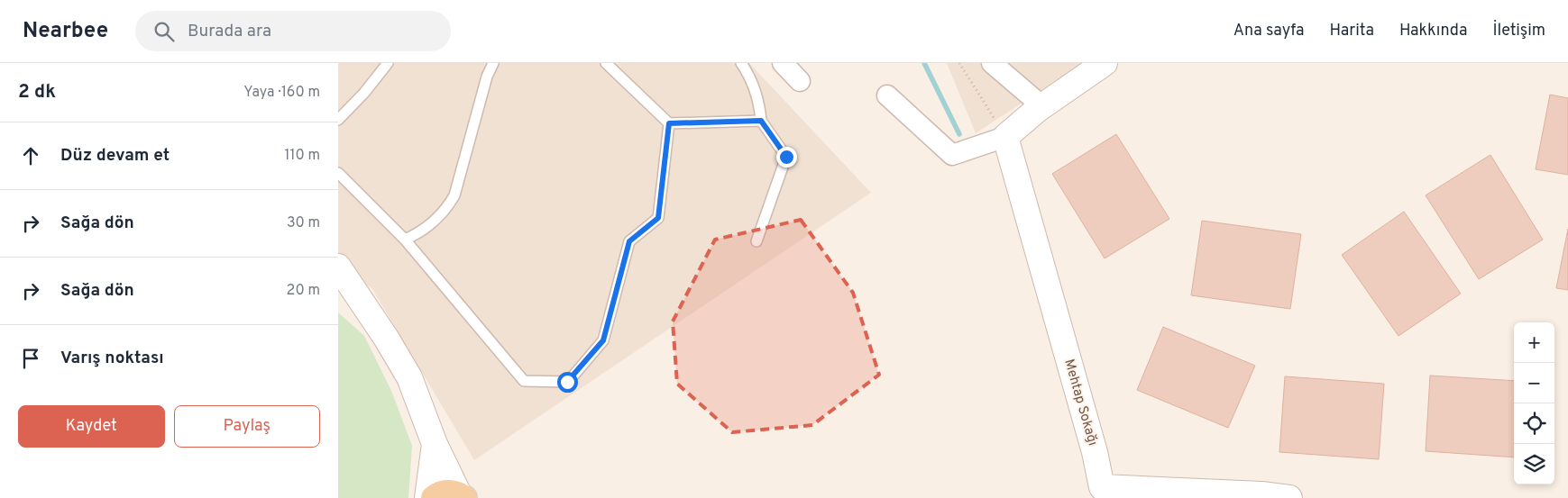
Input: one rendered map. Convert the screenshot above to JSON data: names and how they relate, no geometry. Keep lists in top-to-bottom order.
{
  "streets": {
    "street": ["Mehtap Sokağı"]
  },
  "page": {
    "header": "Nearbee",
    "search": "Burada ara",
    "nav": [
      "Ana sayfa",
      "Harita",
      "Hakkında",
      "İletişim"
    ],
    "heading": ["2 dk", "Yaya · 160 m"],
    "list": [
      ["Düz devam et", "110 m"],
      ["Sağa dön", "30 m"],
      ["Sağa dön", "20 m"],
      "Varış noktası"
    ],
    "map_buttons": ["+", "−"],
    "buttons": ["Kaydet", "Paylaş"]
  }
}
